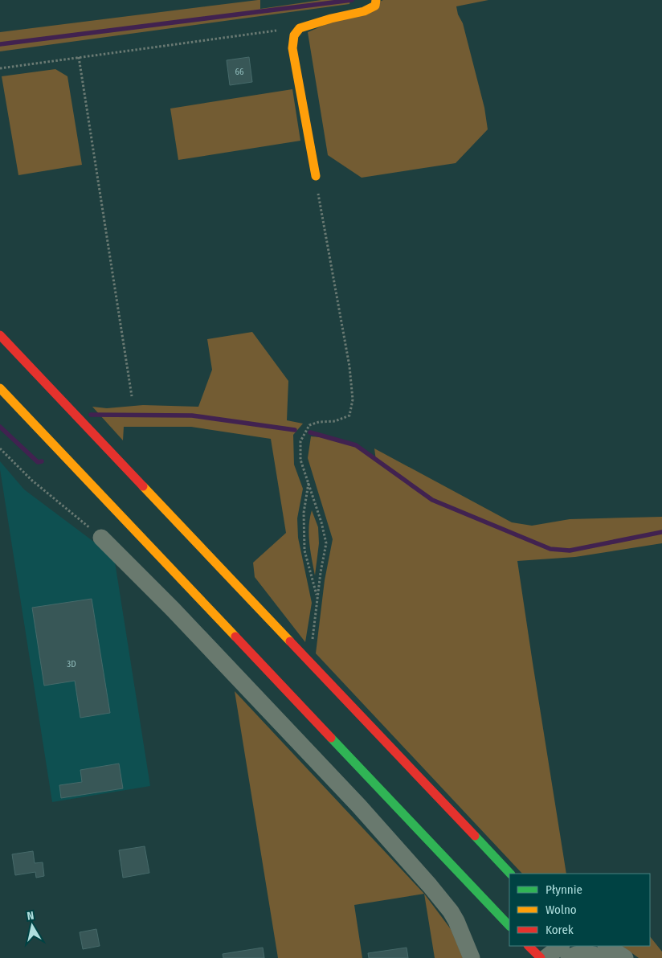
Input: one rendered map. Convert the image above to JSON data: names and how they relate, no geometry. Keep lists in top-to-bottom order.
{
  "house_numbers": ["66", "3D"],
  "legend": ["Płynnie", "Wolno", "Korek"],
  "north": "top"
}
